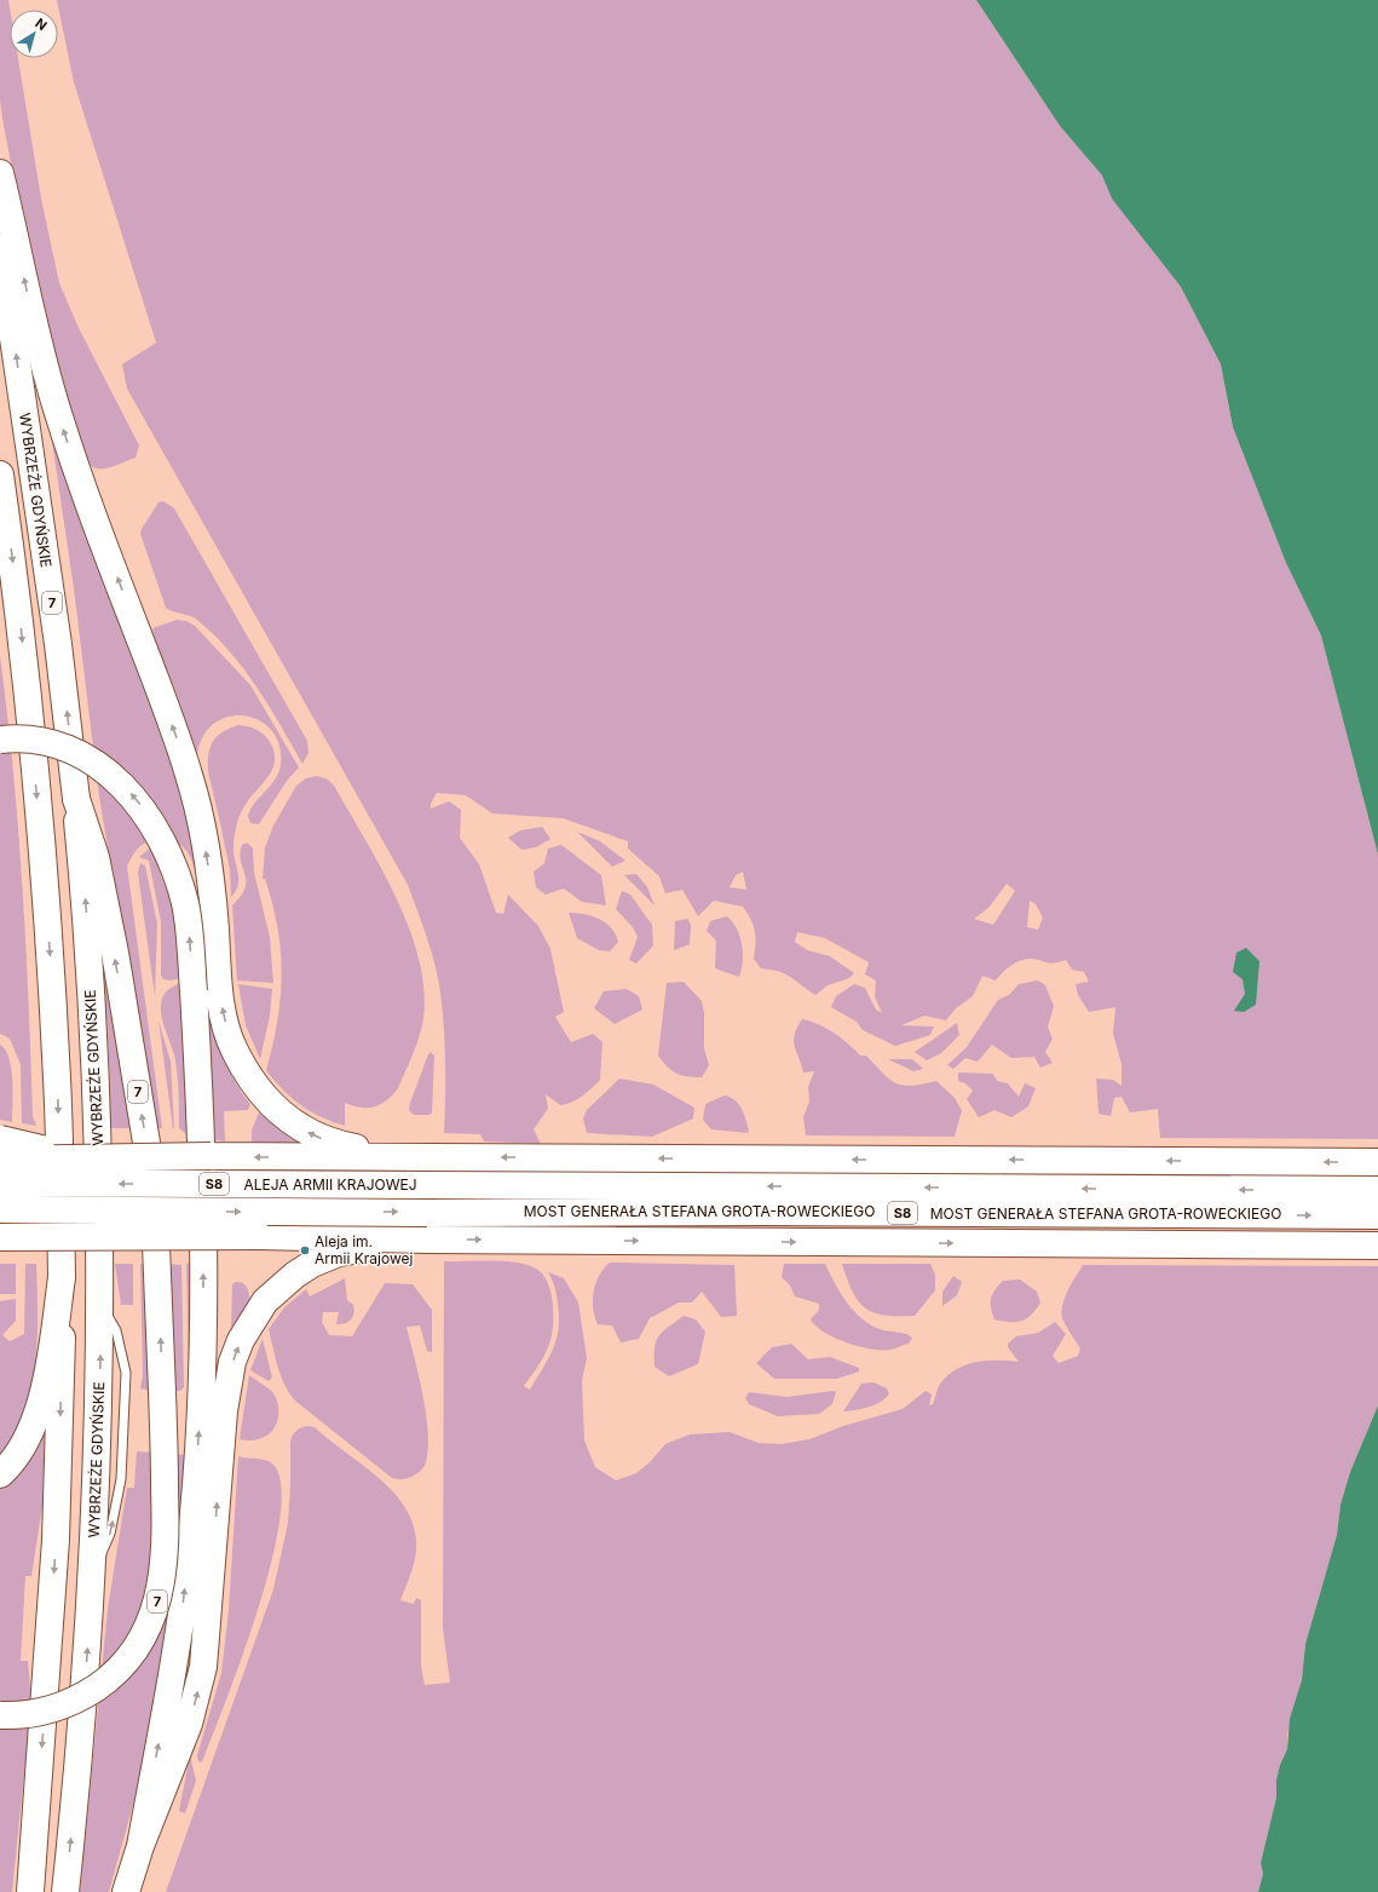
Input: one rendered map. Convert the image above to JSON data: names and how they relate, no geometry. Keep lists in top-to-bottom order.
{
  "streets": {
    "main road": [
      "WYBRZEŻE GDYŃSKIE",
      "7",
      "S8",
      "ALEJA ARMII KRAJOWEJ",
      "MOST GENERAŁA STEFANA GROTA-ROWECKIEGO"
    ]
  },
  "crossings": [
    ["WYBRZEŻE GDYŃSKIE", "7"],
    ["ALEJA ARMII KRAJOWEJ", "MOST GENERAŁA STEFANA GROTA-ROWECKIEGO"]
  ],
  "places": ["Aleja im. Armii Krajowej"],
  "north": "top right"
}
